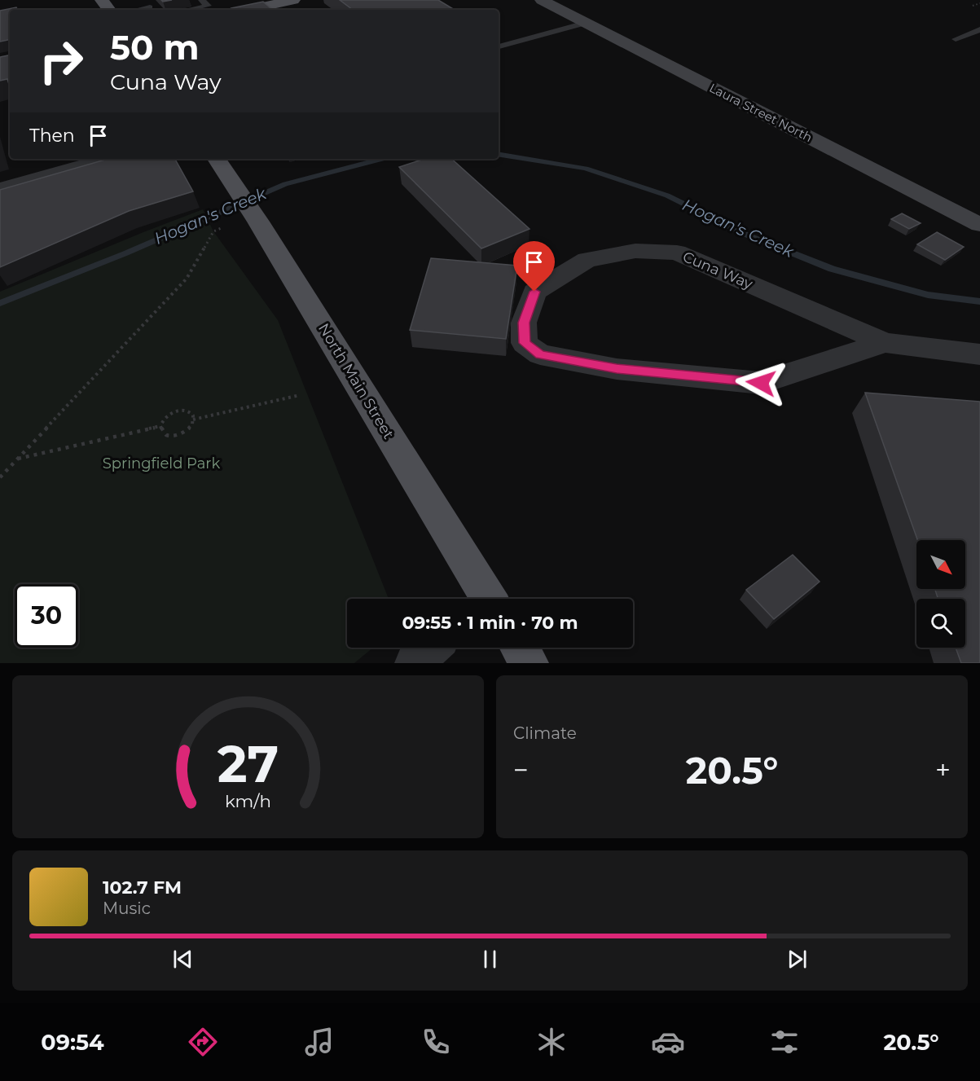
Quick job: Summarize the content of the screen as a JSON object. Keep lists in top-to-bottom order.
{
  "streets": {
    "main road": ["North Main Street"],
    "street": ["Laura Street North", "Cuna Way"]
  },
  "water": ["Hogan's Creek"],
  "parks": ["Springfield Park"],
  "north": "bottom right",
  "page": {
    "turn": ["50 m", "Cuna Way"],
    "then": "Then",
    "limit": "30",
    "trip": "09:55 · 1 min · 70 m",
    "tile": "Climate",
    "heat": ["−", "20.5°", "+"],
    "song": ["102.7 FM", "Music"],
    "tabs": ["09:54", "20.5°"],
    "gauge": ["27", "km/h"]
  }
}
